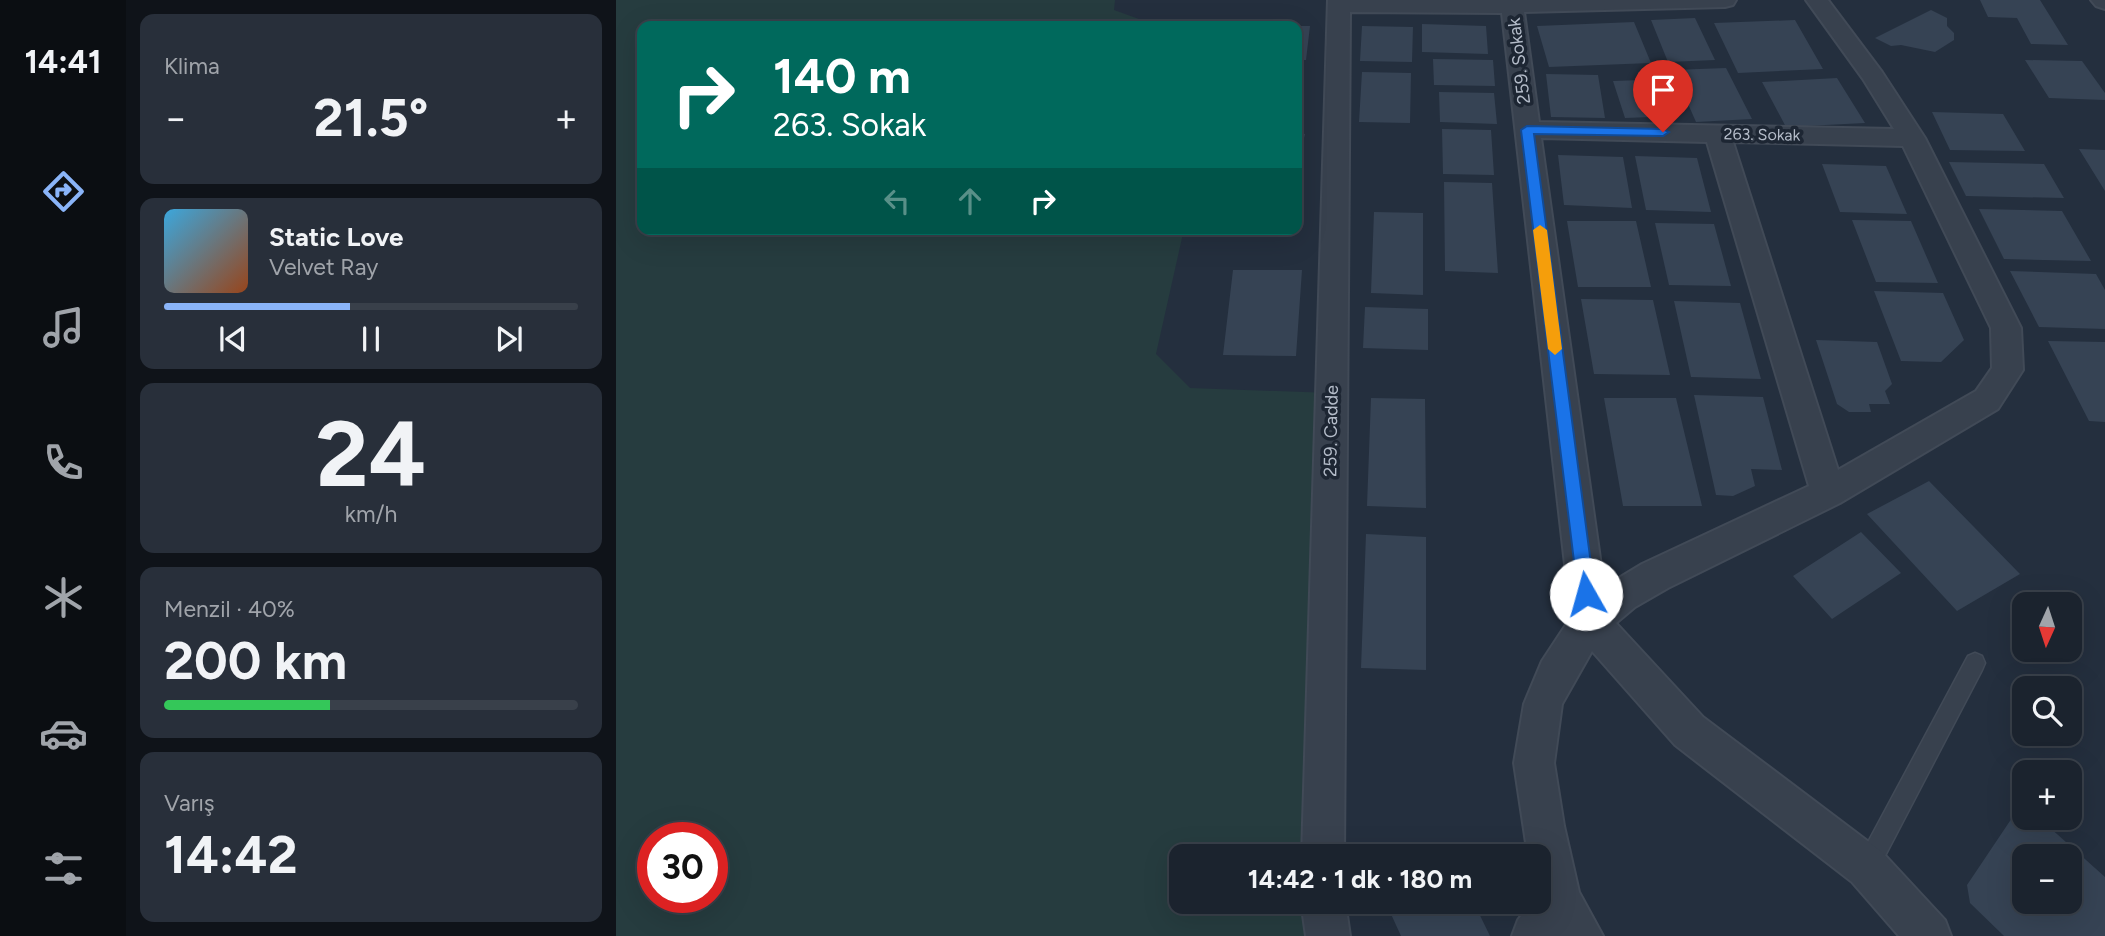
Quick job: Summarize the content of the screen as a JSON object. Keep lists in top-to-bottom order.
{
  "streets": {
    "street": ["259. Sokak", "263. Sokak", "259. Cadde"]
  },
  "crossings": [
    ["259. Sokak", "263. Sokak"]
  ],
  "north": "bottom",
  "page": {
    "tabs": "14:41",
    "tile": [
      "Klima",
      ["24", "km/h"],
      ["Menzil · 40%", "200 km"],
      ["Varış", "14:42"]
    ],
    "turn": ["140 m", "263. Sokak"],
    "heat": ["−", "21.5°", "+"],
    "song": ["Static Love", "Velvet Ray"],
    "map_buttons": ["+", "−"],
    "limit": "30",
    "trip": "14:42 · 1 dk · 180 m"
  }
}
